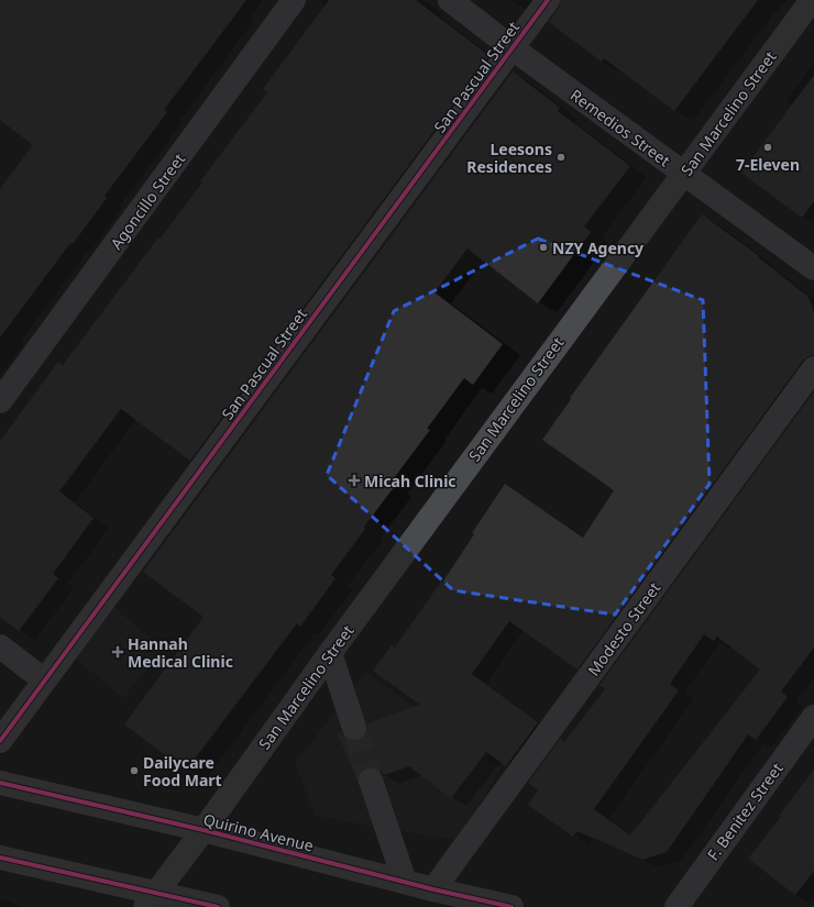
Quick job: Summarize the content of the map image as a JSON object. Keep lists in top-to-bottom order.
{
  "streets": {
    "main road": ["San Marcelino Street", "Quirino Avenue"],
    "street": [
      "San Pascual Street",
      "Remedios Street",
      "Agoncillo Street",
      "Modesto Street",
      "F. Benitez Street"
    ]
  },
  "crossings": [
    ["San Pascual Street", "Remedios Street"],
    ["San Marcelino Street", "Remedios Street"],
    ["San Marcelino Street", "Quirino Avenue"],
    ["Modesto Street", "Quirino Avenue"]
  ],
  "places": {
    "other": [
      "7-Eleven",
      "Leesons Residences",
      "NZY Agency",
      "Dailycare Food Mart"
    ],
    "health": ["Micah Clinic", "Hannah Medical Clinic"]
  }
}
